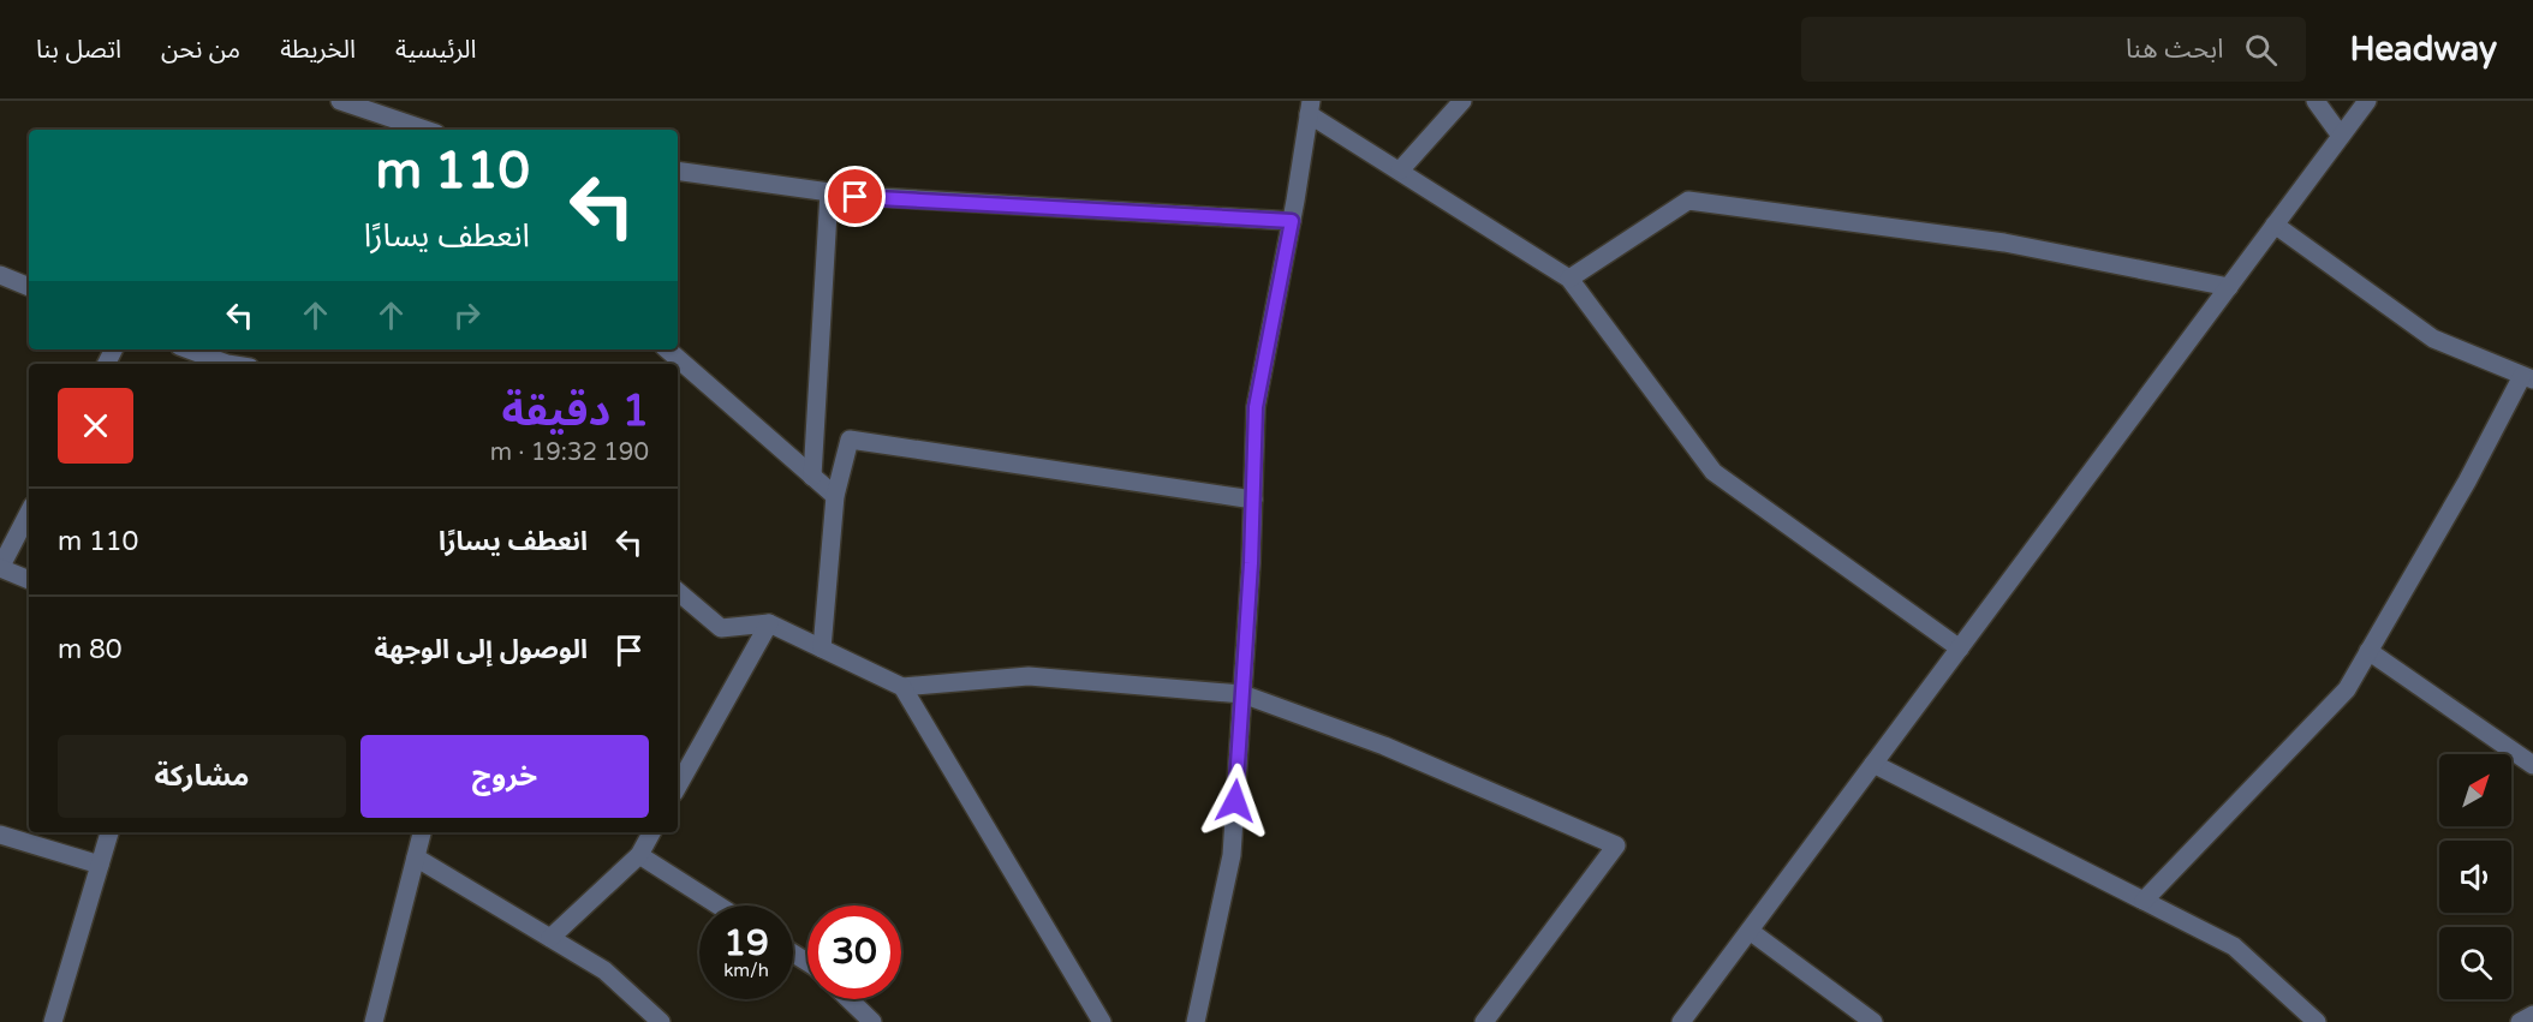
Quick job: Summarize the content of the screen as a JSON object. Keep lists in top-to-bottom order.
{
  "north": "top right",
  "page": {
    "header": "Headway",
    "search": "ابحث هنا",
    "nav": [
      "الرئيسية",
      "الخريطة",
      "من نحن",
      "اتصل بنا"
    ],
    "turn": ["110 m", "انعطف يسارًا"],
    "heading": ["1 دقيقة", "190 m · 19:32"],
    "list": [
      {
        "name": "انعطف يسارًا",
        "value": "110 m"
      },
      {
        "name": "الوصول إلى الوجهة",
        "value": "80 m"
      }
    ],
    "buttons": ["خروج", "مشاركة"],
    "speed": "19 km/h",
    "limit": "30"
  }
}
